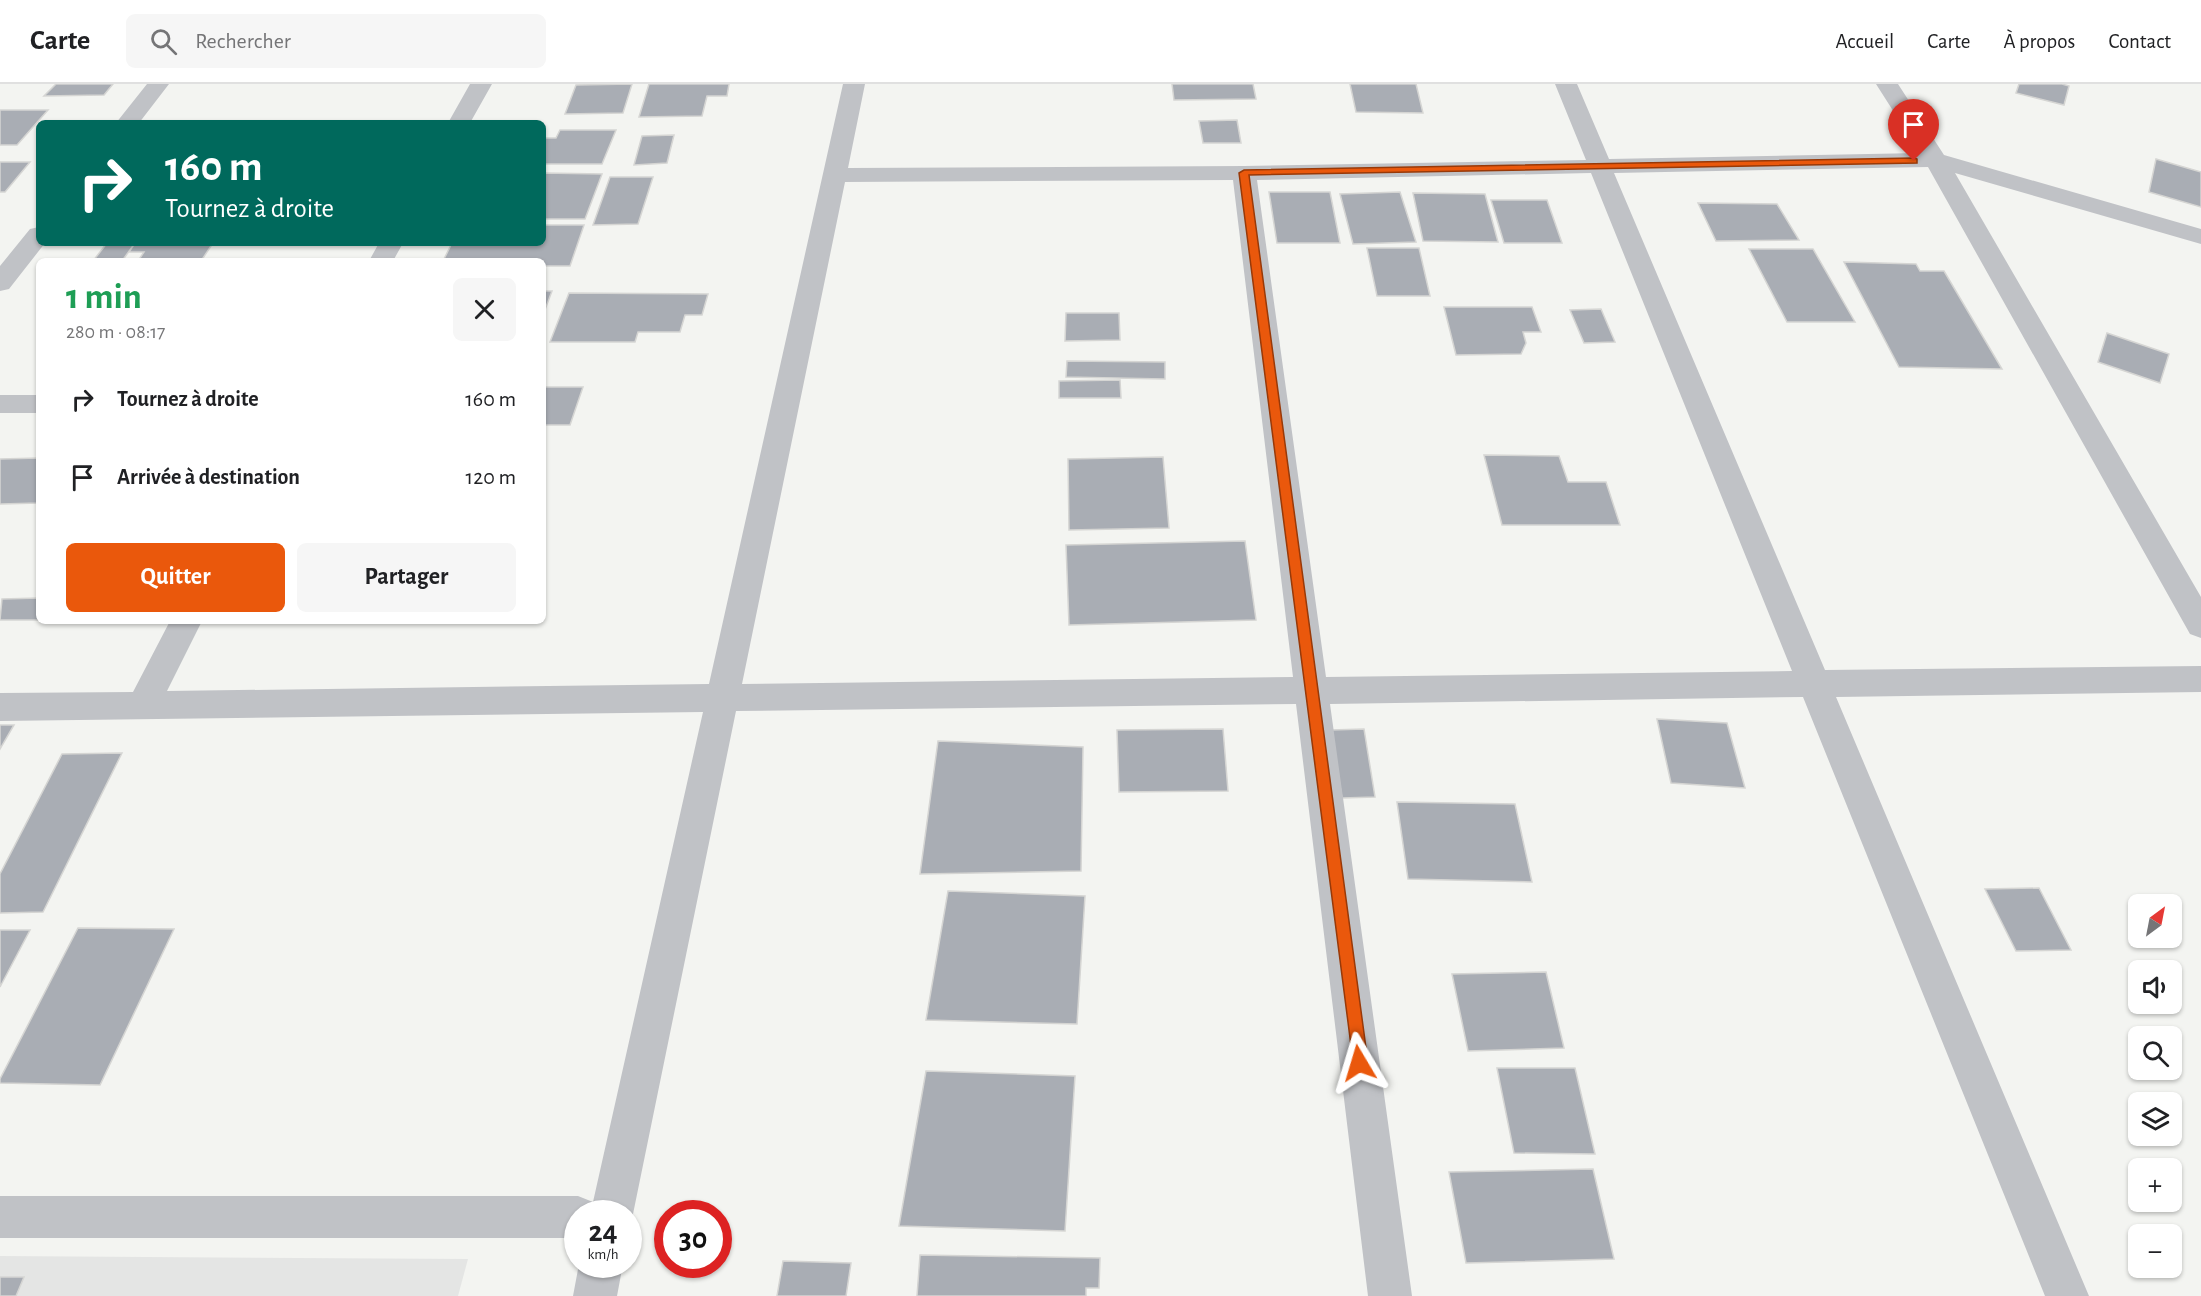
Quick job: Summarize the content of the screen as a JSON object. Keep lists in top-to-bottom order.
{
  "north": "top right",
  "page": {
    "header": "Carte",
    "search": "Rechercher",
    "nav": [
      "Accueil",
      "Carte",
      "À propos",
      "Contact"
    ],
    "turn": ["160 m", "Tournez à droite"],
    "heading": ["1 min", "280 m · 08:17"],
    "list": [
      {
        "name": "Tournez à droite",
        "value": "160 m"
      },
      {
        "name": "Arrivée à destination",
        "value": "120 m"
      }
    ],
    "buttons": ["Quitter", "Partager"],
    "map_buttons": ["+", "−"],
    "speed": "24 km/h",
    "limit": "30"
  }
}
